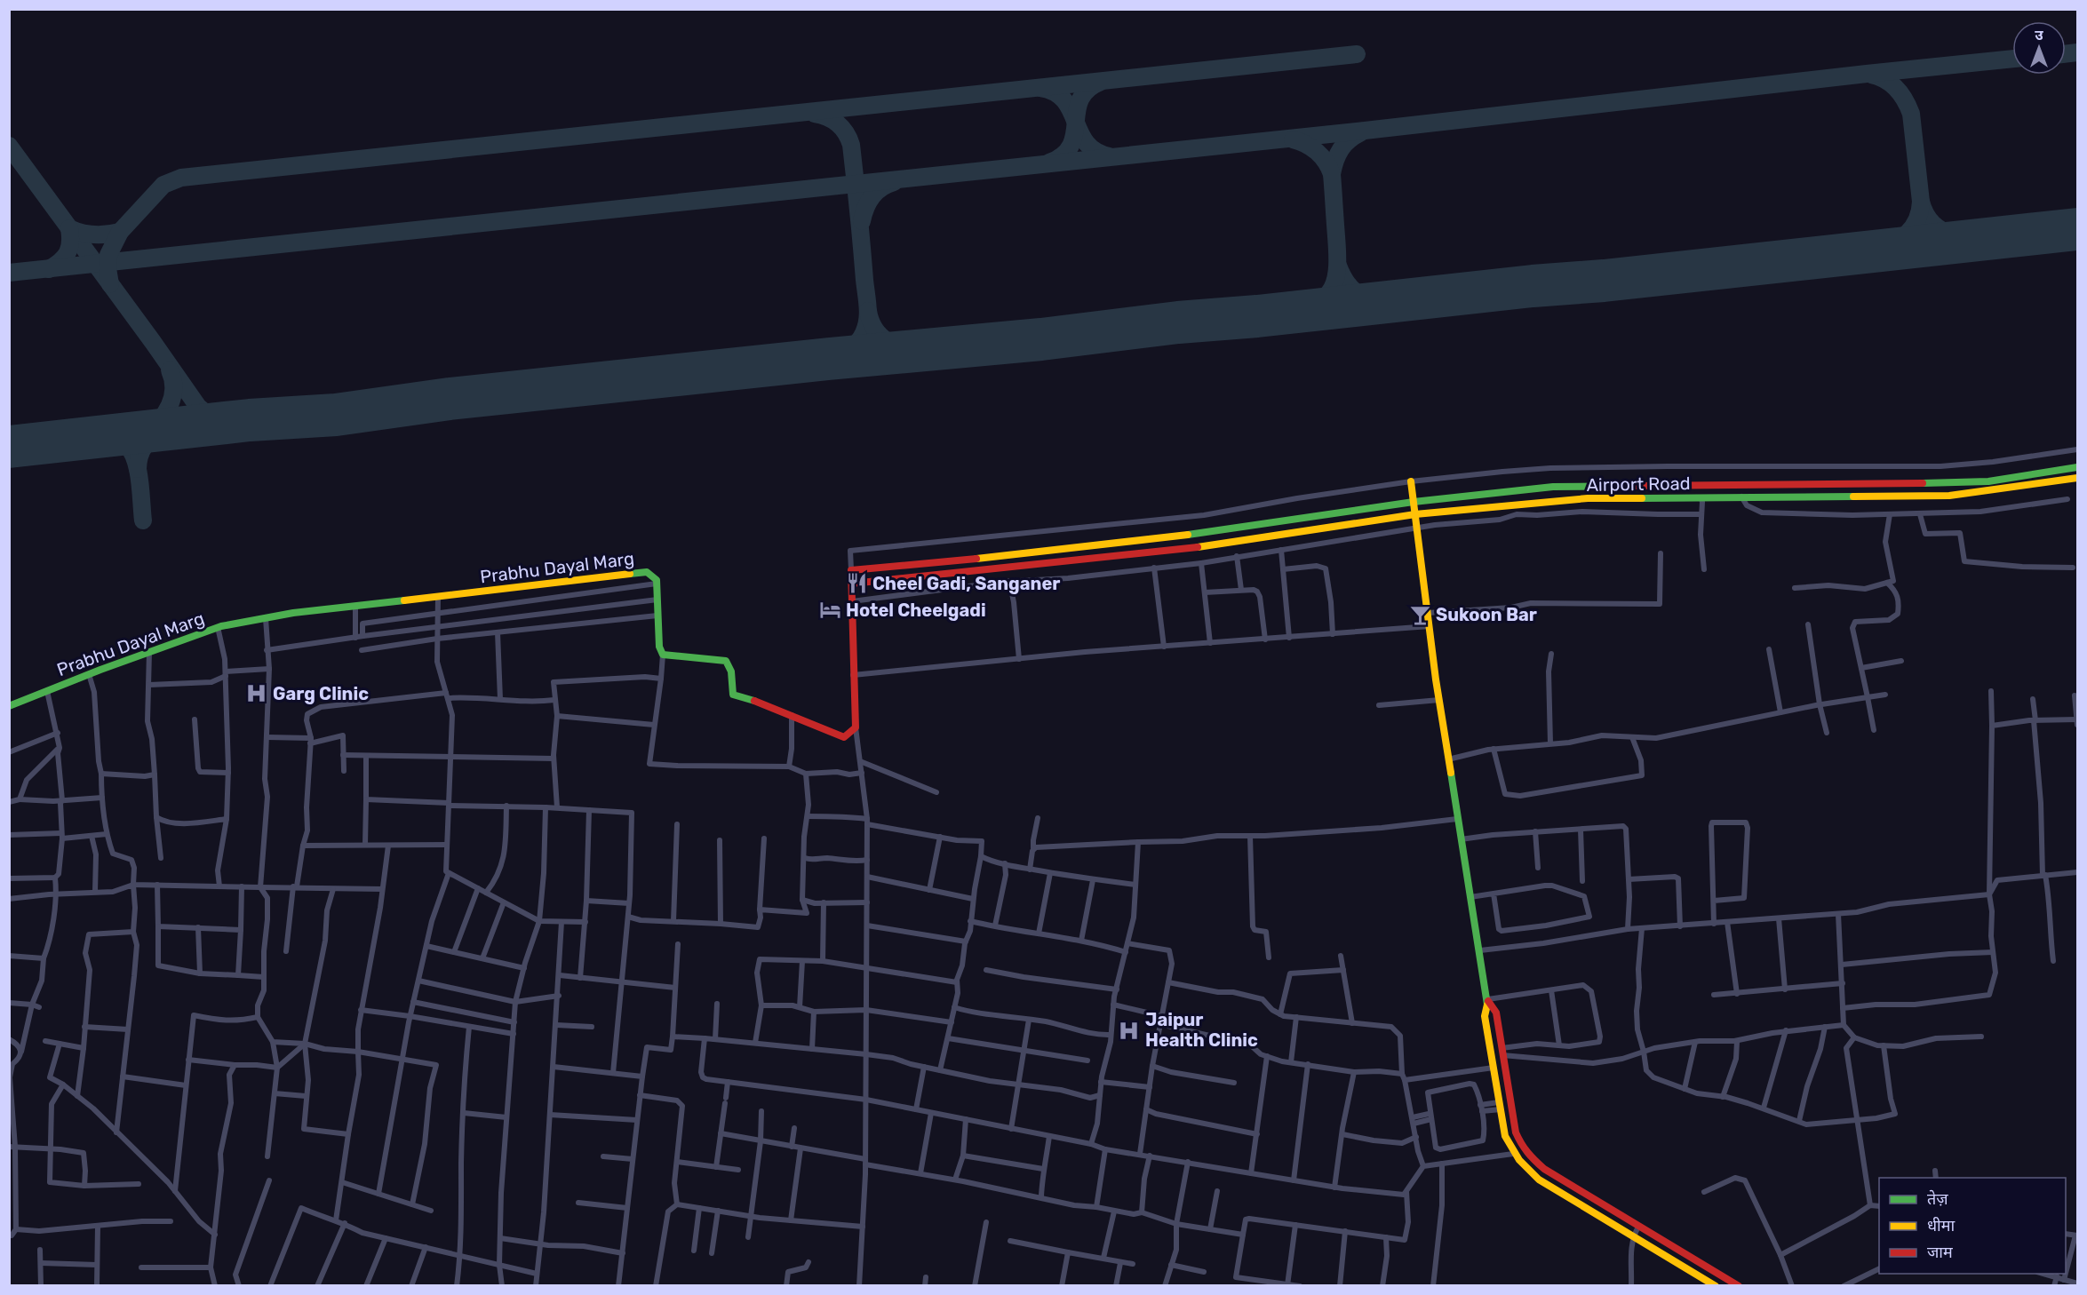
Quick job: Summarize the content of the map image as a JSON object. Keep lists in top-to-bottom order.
{
  "streets": {
    "street": ["Airport Road", "Prabhu Dayal Marg"]
  },
  "places": {
    "restaurant": ["Cheel Gadi, Sanganer"],
    "hotel": ["Hotel Cheelgadi"],
    "bar": ["Sukoon Bar"],
    "hospital": ["Garg Clinic", "Jaipur Health Clinic"]
  },
  "legend": ["तेज़", "धीमा", "जाम"],
  "north": "top"
}
